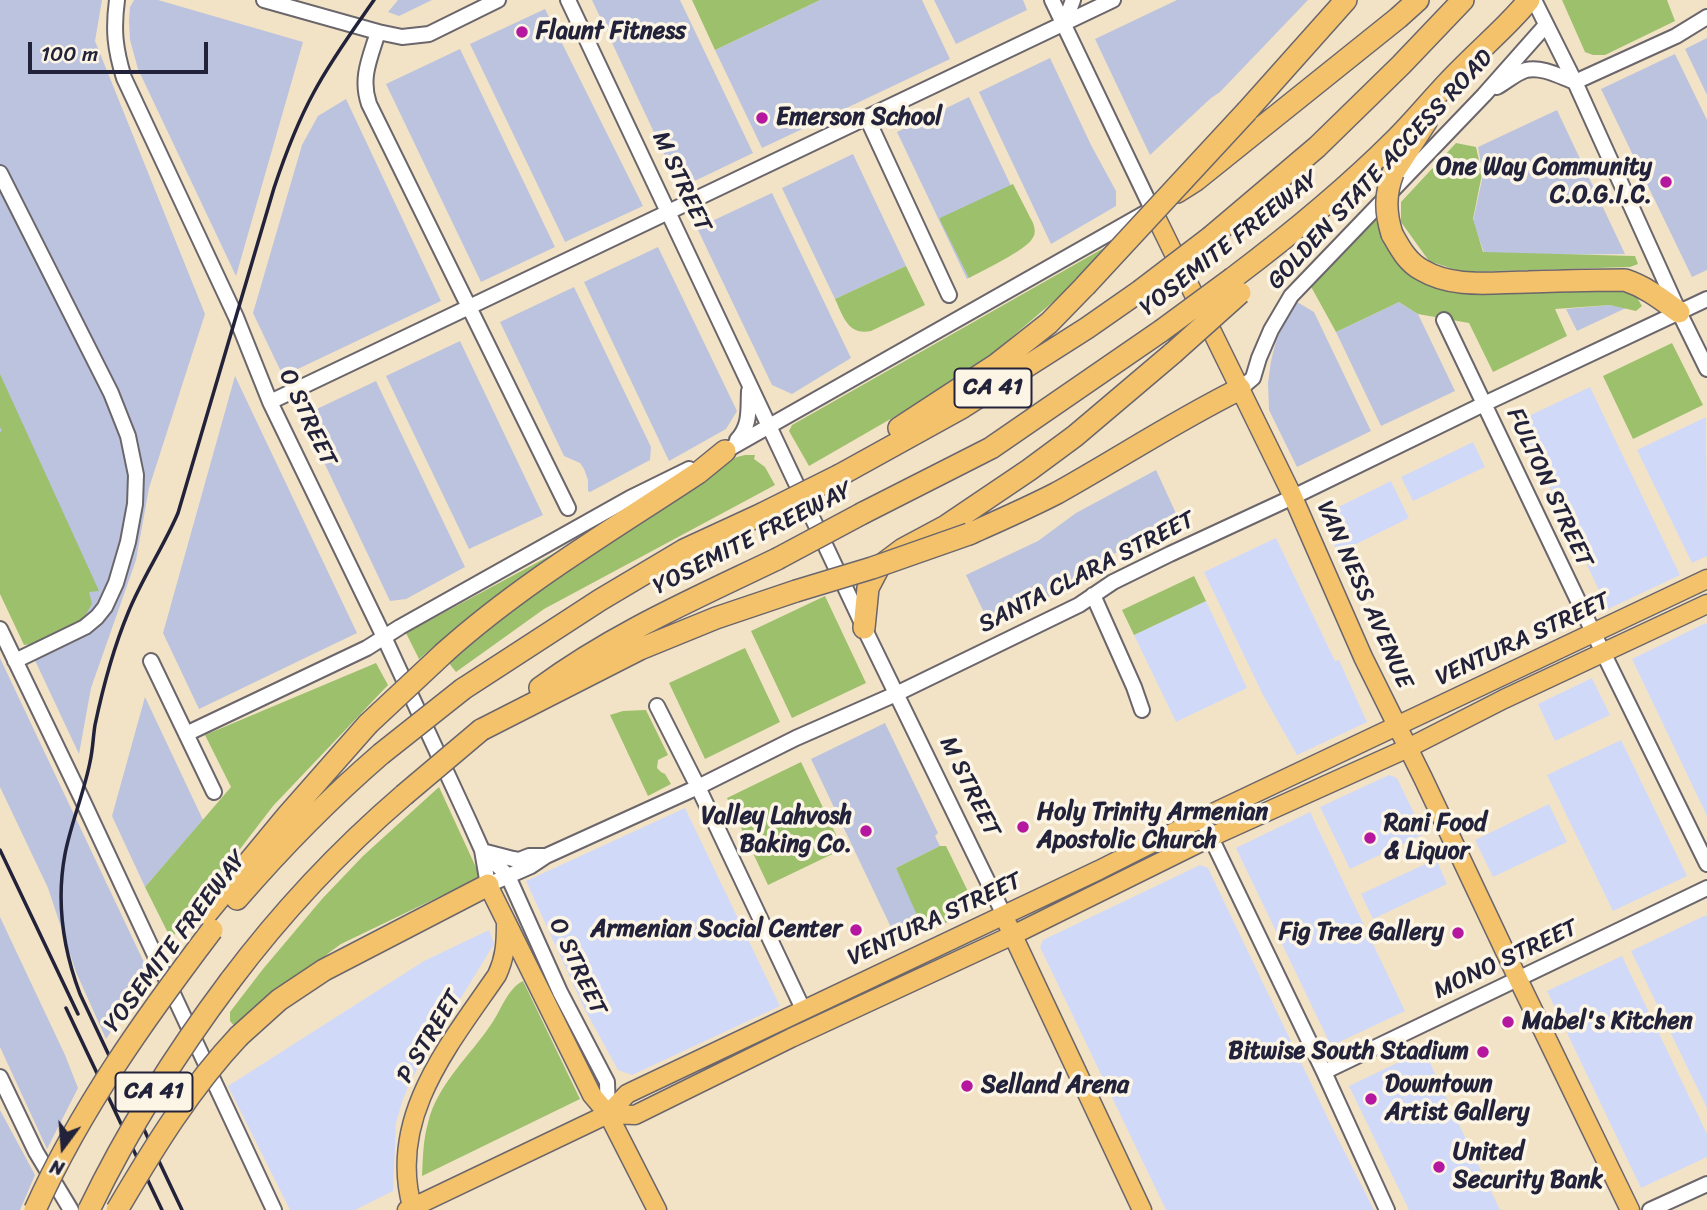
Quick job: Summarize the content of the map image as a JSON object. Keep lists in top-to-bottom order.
{
  "streets": {
    "highway": ["YOSEMITE FREEWAY", "CA 41"],
    "main road": [
      "M STREET",
      "O STREET",
      "VAN NESS AVENUE",
      "VENTURA STREET",
      "P STREET"
    ],
    "street": [
      "GOLDEN STATE ACCESS ROAD",
      "FULTON STREET",
      "SANTA CLARA STREET",
      "MONO STREET"
    ]
  },
  "crossings": [
    ["GOLDEN STATE ACCESS ROAD", "VAN NESS AVENUE"],
    ["M STREET", "SANTA CLARA STREET"],
    ["M STREET", "VENTURA STREET"],
    ["YOSEMITE FREEWAY", "CA 41"],
    ["O STREET", "SANTA CLARA STREET"],
    ["O STREET", "VENTURA STREET"],
    ["O STREET", "P STREET"],
    ["FULTON STREET", "SANTA CLARA STREET"],
    ["FULTON STREET", "VENTURA STREET"],
    ["SANTA CLARA STREET", "VAN NESS AVENUE"],
    ["VAN NESS AVENUE", "VENTURA STREET"],
    ["VAN NESS AVENUE", "MONO STREET"],
    ["VENTURA STREET", "P STREET"]
  ],
  "places": [
    "Flaunt Fitness",
    "Emerson School",
    "One Way Community C.O.G.I.C.",
    "Holy Trinity Armenian Apostolic Church",
    "Valley Lahvosh Baking Co.",
    "Rani Food & Liquor",
    "Armenian Social Center",
    "Fig Tree Gallery",
    "Mabel's Kitchen",
    "Bitwise South Stadium",
    "Selland Arena",
    "Downtown Artist Gallery",
    "United Security Bank"
  ],
  "scale_bar": "100 m",
  "north": "bottom"
}
